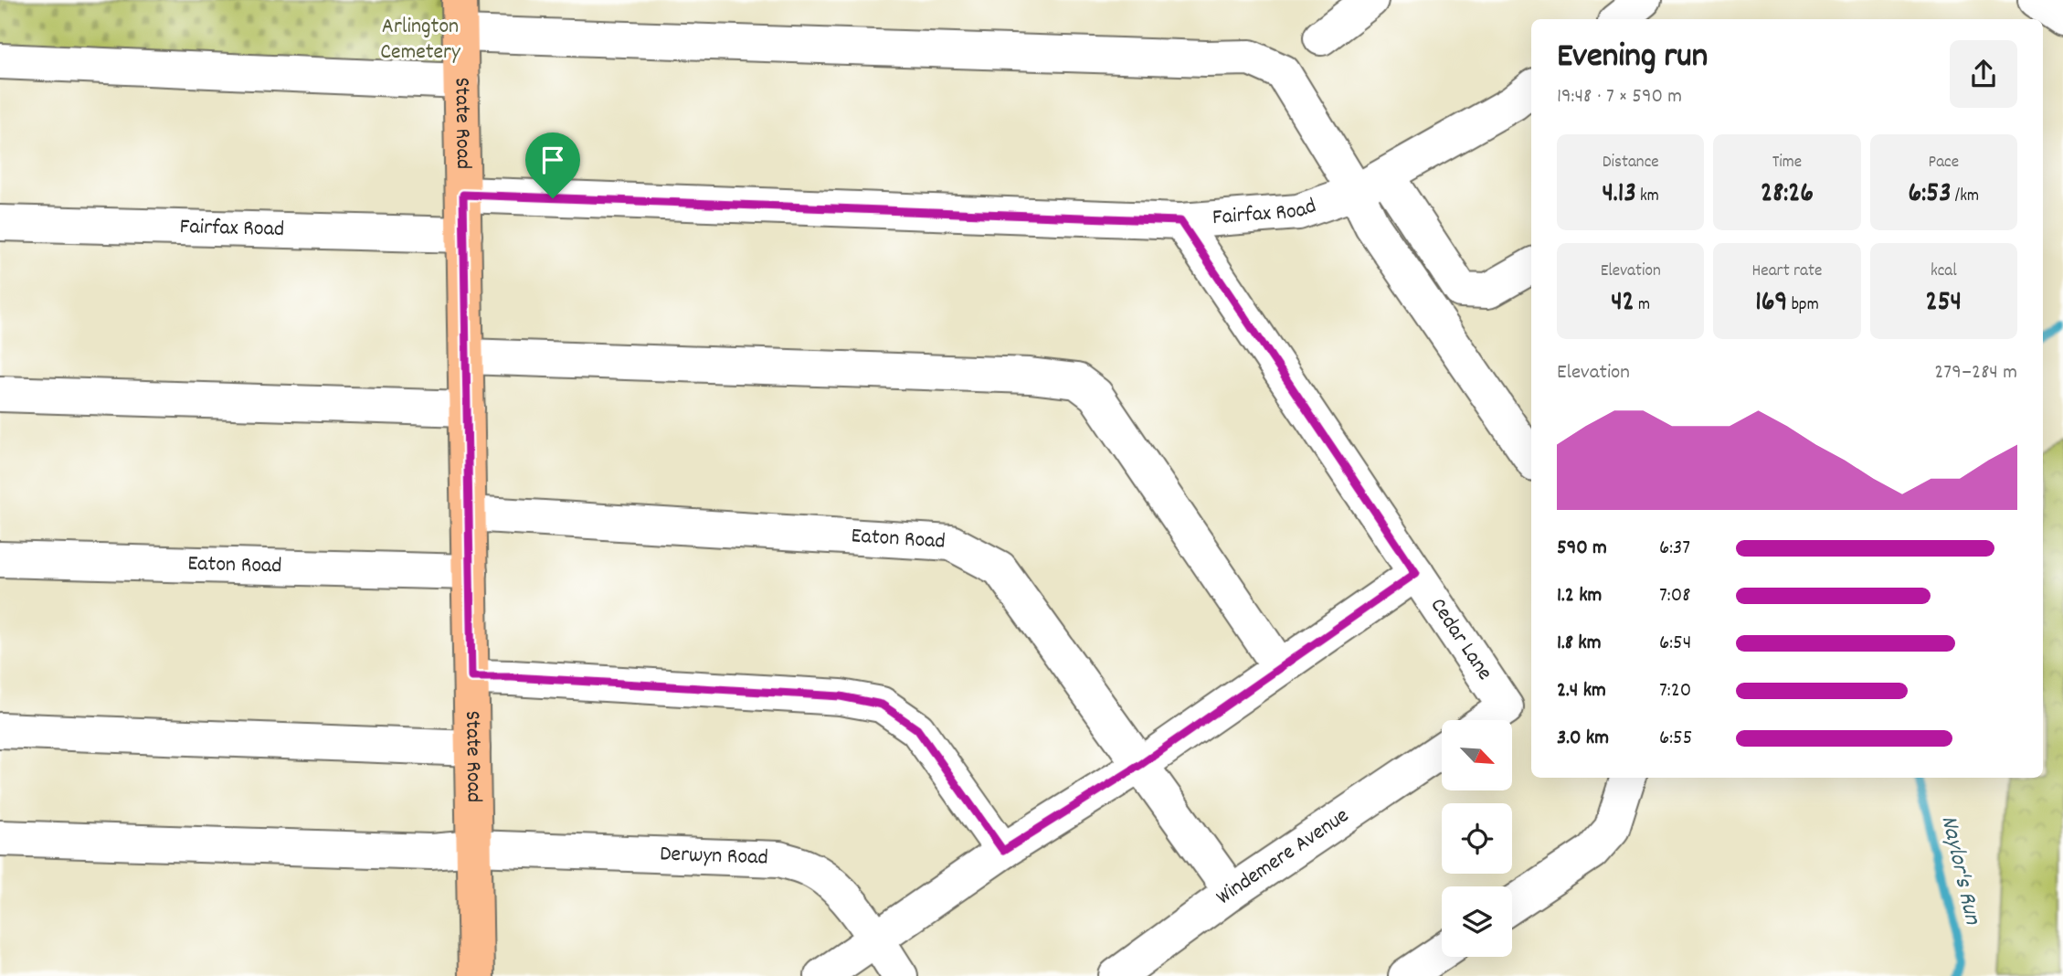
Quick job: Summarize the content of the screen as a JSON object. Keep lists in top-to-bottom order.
{
  "streets": {
    "main road": ["State Road"],
    "street": [
      "Fairfax Road",
      "Eaton Road",
      "Cedar Lane",
      "Derwyn Road",
      "Windemere Avenue"
    ]
  },
  "crossings": [
    ["State Road", "Fairfax Road"],
    ["State Road", "Eaton Road"],
    ["State Road", "Derwyn Road"],
    ["Fairfax Road", "Cedar Lane"],
    ["Eaton Road", "Windemere Avenue"]
  ],
  "water": ["Naylor's Run"],
  "parks": ["Arlington Cemetery"],
  "north": "bottom right",
  "page": {
    "heading": ["Evening run", "19:48 · 7 × 590 m"],
    "stats": [
      ["Distance", "4.13 km"],
      ["Time", "28:26"],
      ["Pace", "6:53 /km"],
      ["Elevation", "42 m"],
      ["Heart rate", "169 bpm"],
      ["kcal", "254"]
    ],
    "chart": ["Elevation", "279–284 m"],
    "list": [
      {
        "name": "590 m",
        "note": "6:37"
      },
      {
        "name": "1.2 km",
        "note": "7:08"
      },
      {
        "name": "1.8 km",
        "note": "6:54"
      },
      {
        "name": "2.4 km",
        "note": "7:20"
      },
      {
        "name": "3.0 km",
        "note": "6:55"
      }
    ]
  }
}
